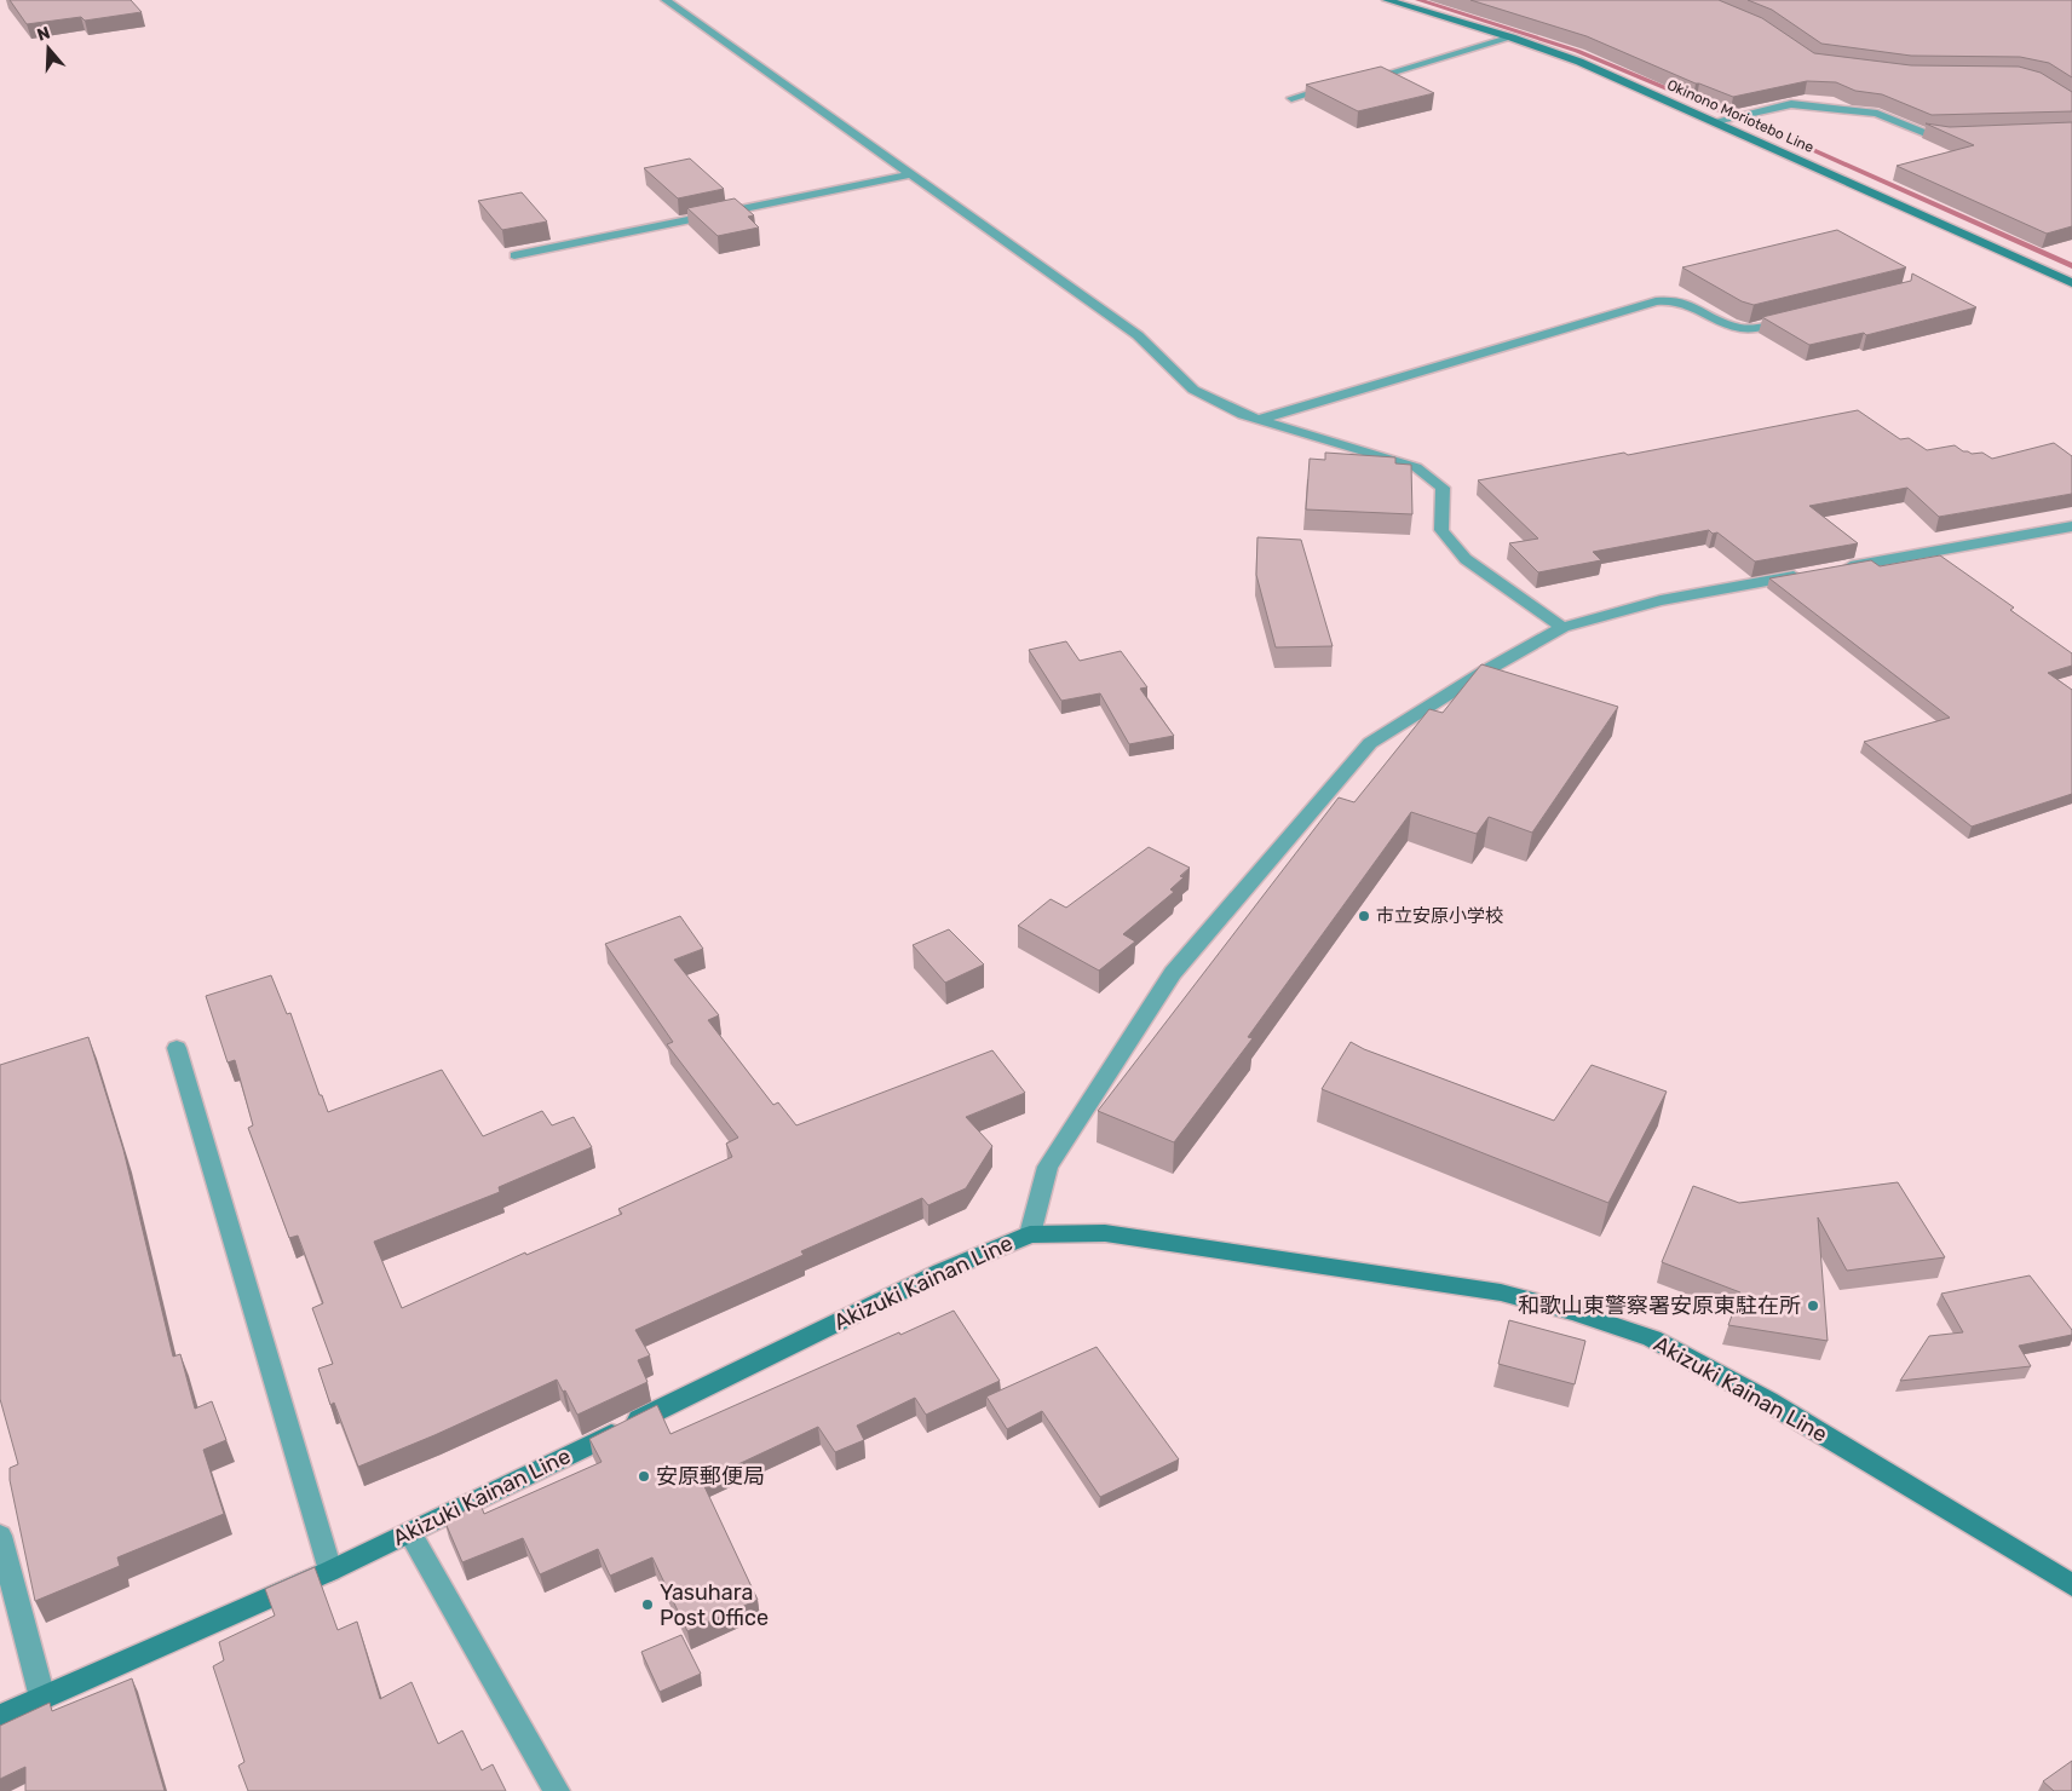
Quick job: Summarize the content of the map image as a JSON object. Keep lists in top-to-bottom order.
{
  "streets": {
    "main road": ["Okinono Moriotebo Line", "Akizuki Kainan Line"]
  },
  "places": [
    "市立安原小学校",
    "和歌山東警察署安原東駐在所",
    "安原郵便局",
    "Yasuhara Post Office"
  ],
  "north": "top"
}
